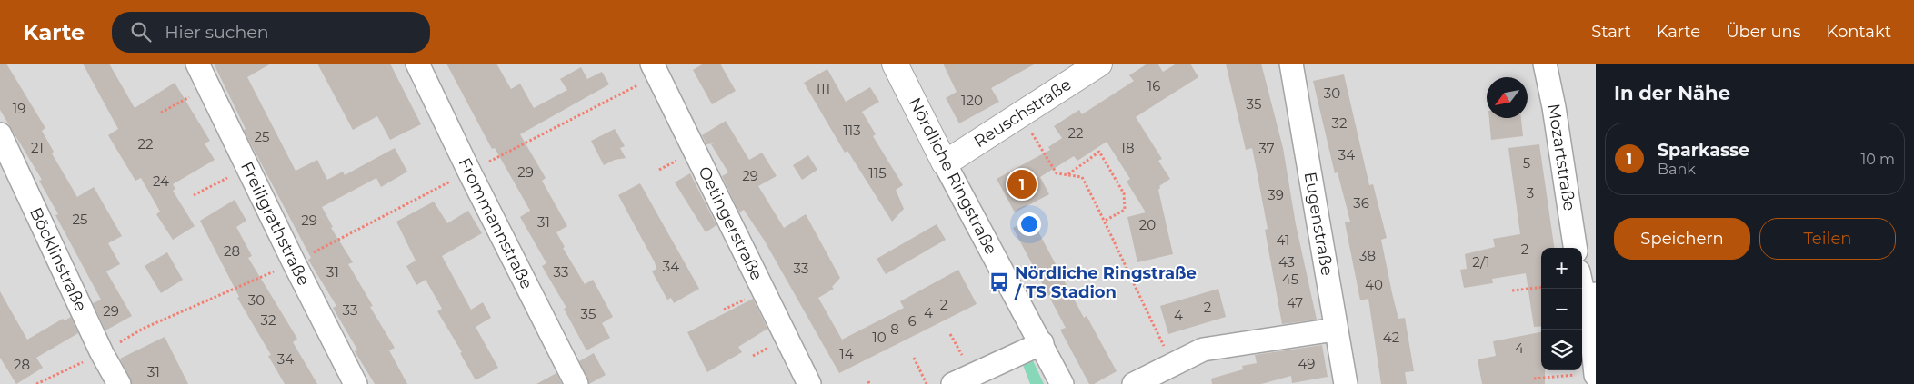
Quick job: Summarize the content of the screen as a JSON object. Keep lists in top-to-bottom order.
{
  "streets": {
    "street": [
      "Reuschstraße",
      "Mozartstraße",
      "Nördliche Ringstraße",
      "Freiligrathstraße",
      "Frommannstraße",
      "Oetingerstraße",
      "Eugenstraße",
      "Böcklinstraße"
    ]
  },
  "crossings": [
    ["Reuschstraße", "Nördliche Ringstraße"]
  ],
  "places": {
    "bus stop": ["Nördliche Ringstraße / TS Stadion"]
  },
  "house_numbers": [
    "16",
    "111",
    "30",
    "120",
    "35",
    "19",
    "32",
    "113",
    "22",
    "25",
    "22",
    "21",
    "18",
    "37",
    "34",
    "5",
    "29",
    "115",
    "29",
    "24",
    "3",
    "39",
    "36",
    "25",
    "29",
    "31",
    "20",
    "41",
    "2",
    "28",
    "38",
    "43",
    "2/1",
    "34",
    "33",
    "31",
    "33",
    "45",
    "40",
    "30",
    "47",
    "2",
    "2",
    "33",
    "29",
    "4",
    "35",
    "4",
    "32",
    "6",
    "8",
    "10",
    "42",
    "4",
    "14",
    "34",
    "49",
    "28",
    "31"
  ],
  "north": "bottom left",
  "page": {
    "header": "Karte",
    "search": "Hier suchen",
    "nav": [
      "Start",
      "Karte",
      "Über uns",
      "Kontakt"
    ],
    "heading": "In der Nähe",
    "list": [
      {
        "mark": "1",
        "name": "Sparkasse",
        "note": "Bank",
        "value": "10 m"
      }
    ],
    "pins": "1",
    "buttons": ["Speichern", "Teilen"],
    "map_buttons": ["+", "−"]
  }
}
